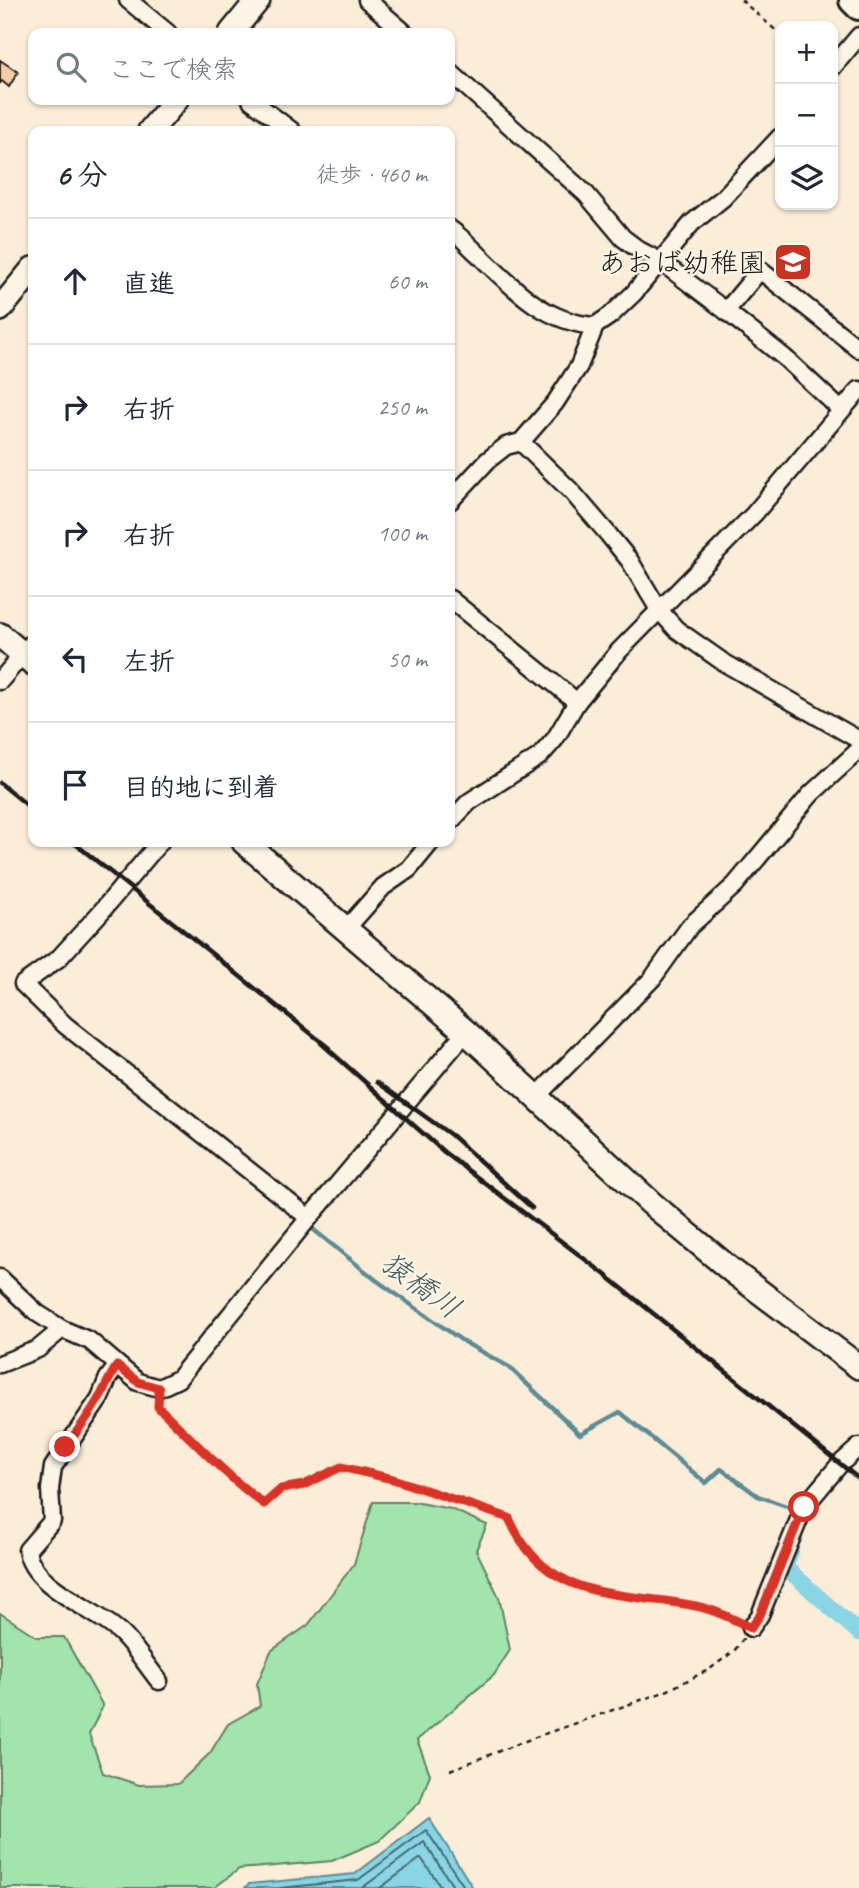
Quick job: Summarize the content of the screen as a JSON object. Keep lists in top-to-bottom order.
{
  "water": ["猿橋川"],
  "places": {
    "school or university": ["あおば幼稚園"]
  },
  "page": {
    "map_buttons": ["+", "−"],
    "search": "ここで検索",
    "heading": ["6 分", "徒歩 · 460 m"],
    "list": [
      ["直進", "60 m"],
      ["右折", "250 m"],
      ["右折", "100 m"],
      ["左折", "50 m"],
      "目的地に到着"
    ]
  }
}
